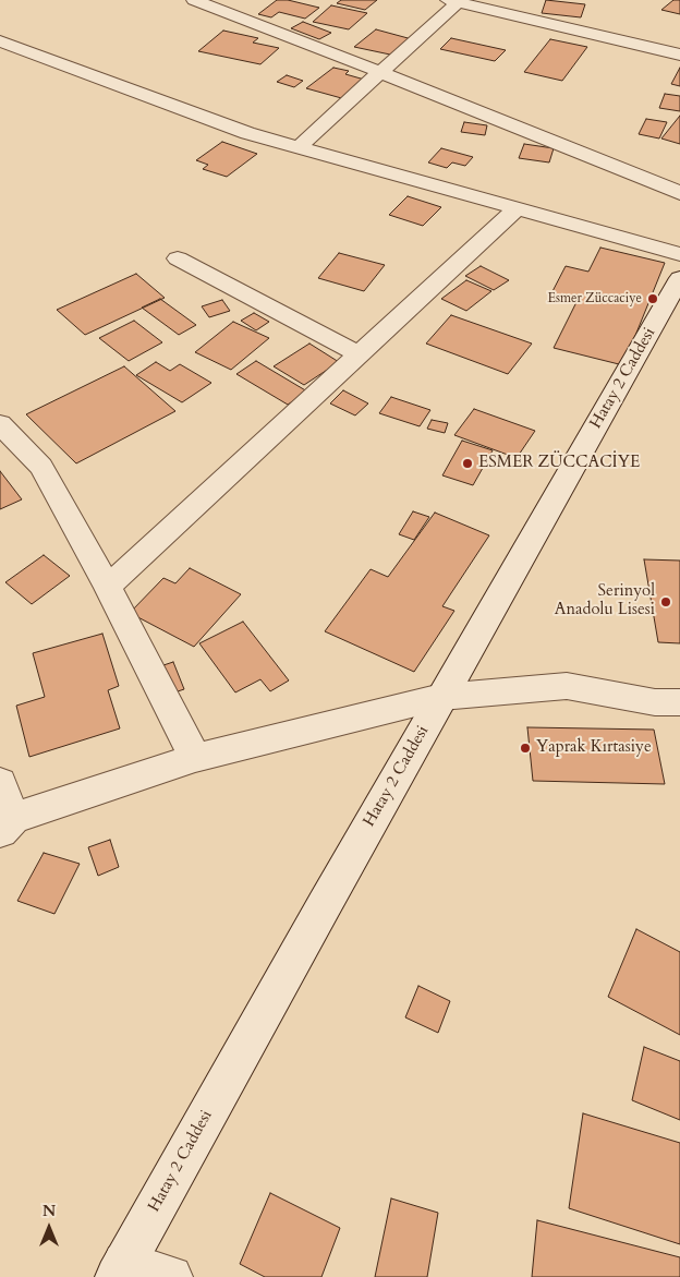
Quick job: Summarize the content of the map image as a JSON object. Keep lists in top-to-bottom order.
{
  "streets": {
    "street": ["Hatay 2 Caddesi"]
  },
  "places": [
    "Esmer Züccaciye",
    "ESMER ZÜCCACİYE",
    "Serinyol Anadolu Lisesi",
    "Yaprak Kırtasiye"
  ],
  "north": "top"
}
